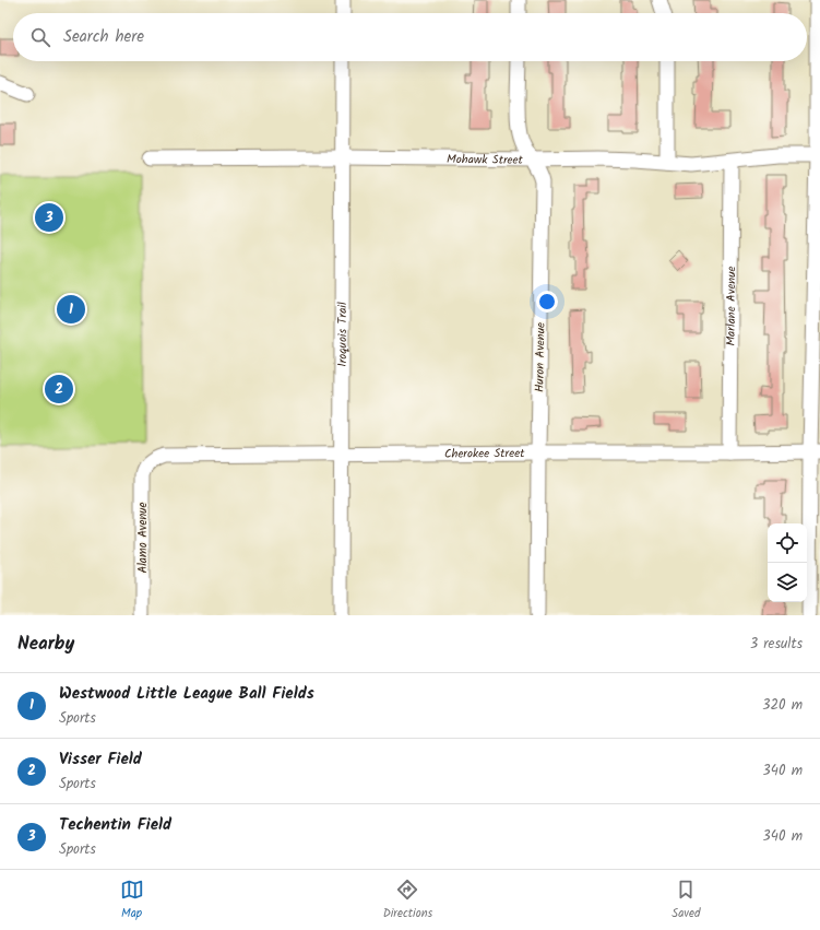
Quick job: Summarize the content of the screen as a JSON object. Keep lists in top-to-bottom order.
{
  "streets": {
    "street": [
      "Mohawk Street",
      "Marlane Avenue",
      "Iroquois Trail",
      "Huron Avenue",
      "Cherokee Street",
      "Alamo Avenue"
    ]
  },
  "crossings": [
    ["Mohawk Street", "Marlane Avenue"],
    ["Mohawk Street", "Iroquois Trail"],
    ["Mohawk Street", "Huron Avenue"],
    ["Marlane Avenue", "Cherokee Street"],
    ["Iroquois Trail", "Cherokee Street"],
    ["Huron Avenue", "Cherokee Street"],
    ["Cherokee Street", "Alamo Avenue"]
  ],
  "page": {
    "search": "Search here",
    "pins": ["3", "1", "2"],
    "heading": ["Nearby", "3 results"],
    "list": [
      {
        "mark": "1",
        "name": "Westwood Little League Ball Fields",
        "note": "Sports",
        "value": "320 m"
      },
      {
        "mark": "2",
        "name": "Visser Field",
        "note": "Sports",
        "value": "340 m"
      },
      {
        "mark": "3",
        "name": "Techentin Field",
        "note": "Sports",
        "value": "340 m"
      }
    ],
    "nav": ["Map", "Directions", "Saved"]
  }
}
